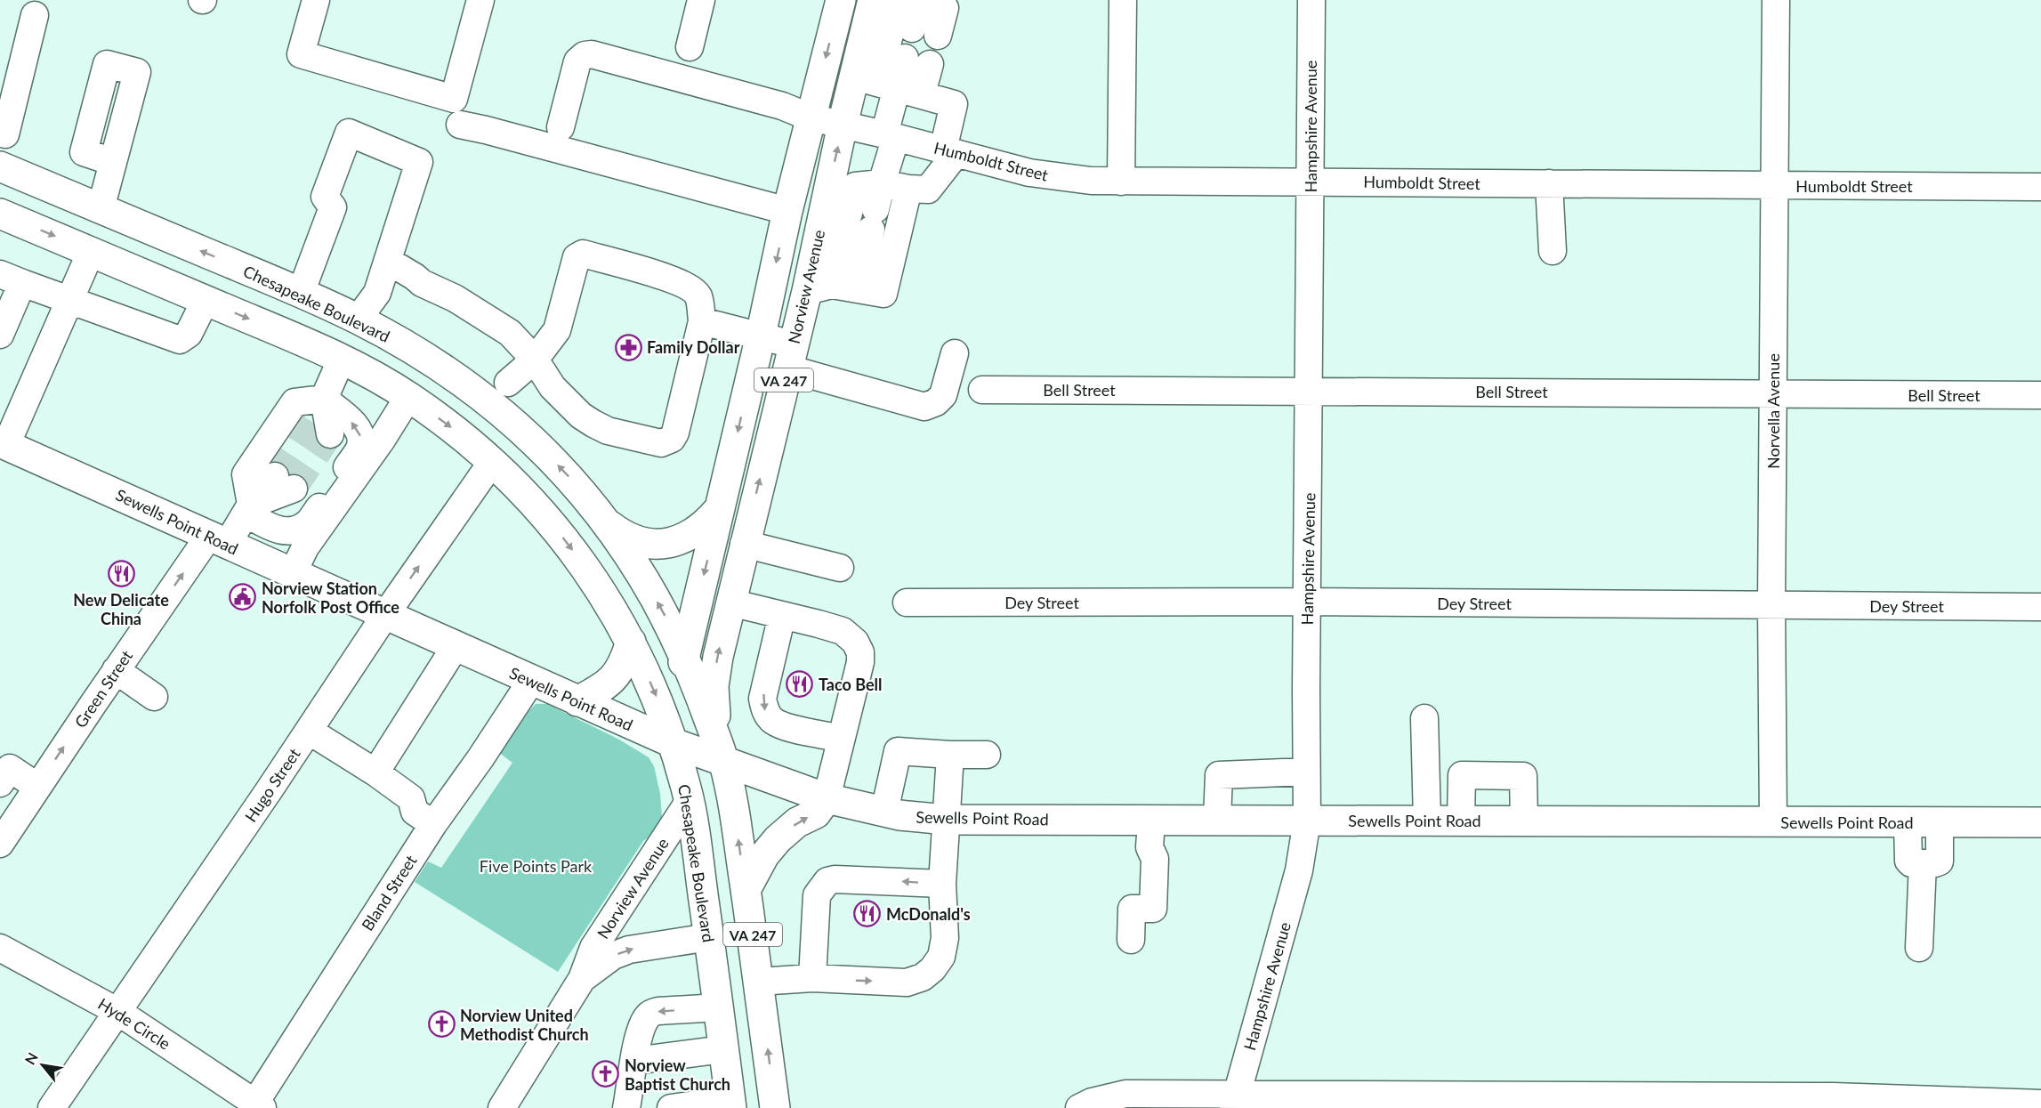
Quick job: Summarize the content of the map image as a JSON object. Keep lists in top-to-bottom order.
{
  "streets": {
    "main road": [
      "Norview Avenue",
      "Chesapeake Boulevard",
      "VA 247",
      "Sewells Point Road"
    ],
    "street": [
      "Hampshire Avenue",
      "Humboldt Street",
      "Bell Street",
      "Norvella Avenue",
      "Dey Street",
      "Green Street",
      "Hugo Street",
      "Bland Street",
      "Hyde Circle"
    ]
  },
  "crossings": [
    ["Hampshire Avenue", "Humboldt Street"],
    ["Hampshire Avenue", "Bell Street"],
    ["Hampshire Avenue", "Sewells Point Road"],
    ["Hampshire Avenue", "Dey Street"],
    ["Humboldt Street", "Norview Avenue"],
    ["Humboldt Street", "Norvella Avenue"],
    ["Norview Avenue", "Chesapeake Boulevard"],
    ["Norview Avenue", "Sewells Point Road"],
    ["Chesapeake Boulevard", "Sewells Point Road"],
    ["Chesapeake Boulevard", "Hugo Street"],
    ["Bell Street", "Norvella Avenue"],
    ["Norvella Avenue", "Sewells Point Road"],
    ["Norvella Avenue", "Dey Street"],
    ["Sewells Point Road", "Green Street"],
    ["Sewells Point Road", "Hugo Street"],
    ["Sewells Point Road", "Bland Street"],
    ["Hugo Street", "Hyde Circle"],
    ["Bland Street", "Hyde Circle"]
  ],
  "one_way": ["Green Street"],
  "parks": ["Five Points Park"],
  "places": {
    "pharmacy": ["Family Dollar"],
    "restaurant": ["New Delicate China", "Taco Bell", "McDonald's"],
    "public building": ["Norview Station Norfolk Post Office"],
    "church": ["Norview United Methodist Church", "Norview Baptist Church"]
  },
  "north": "top left"
}
